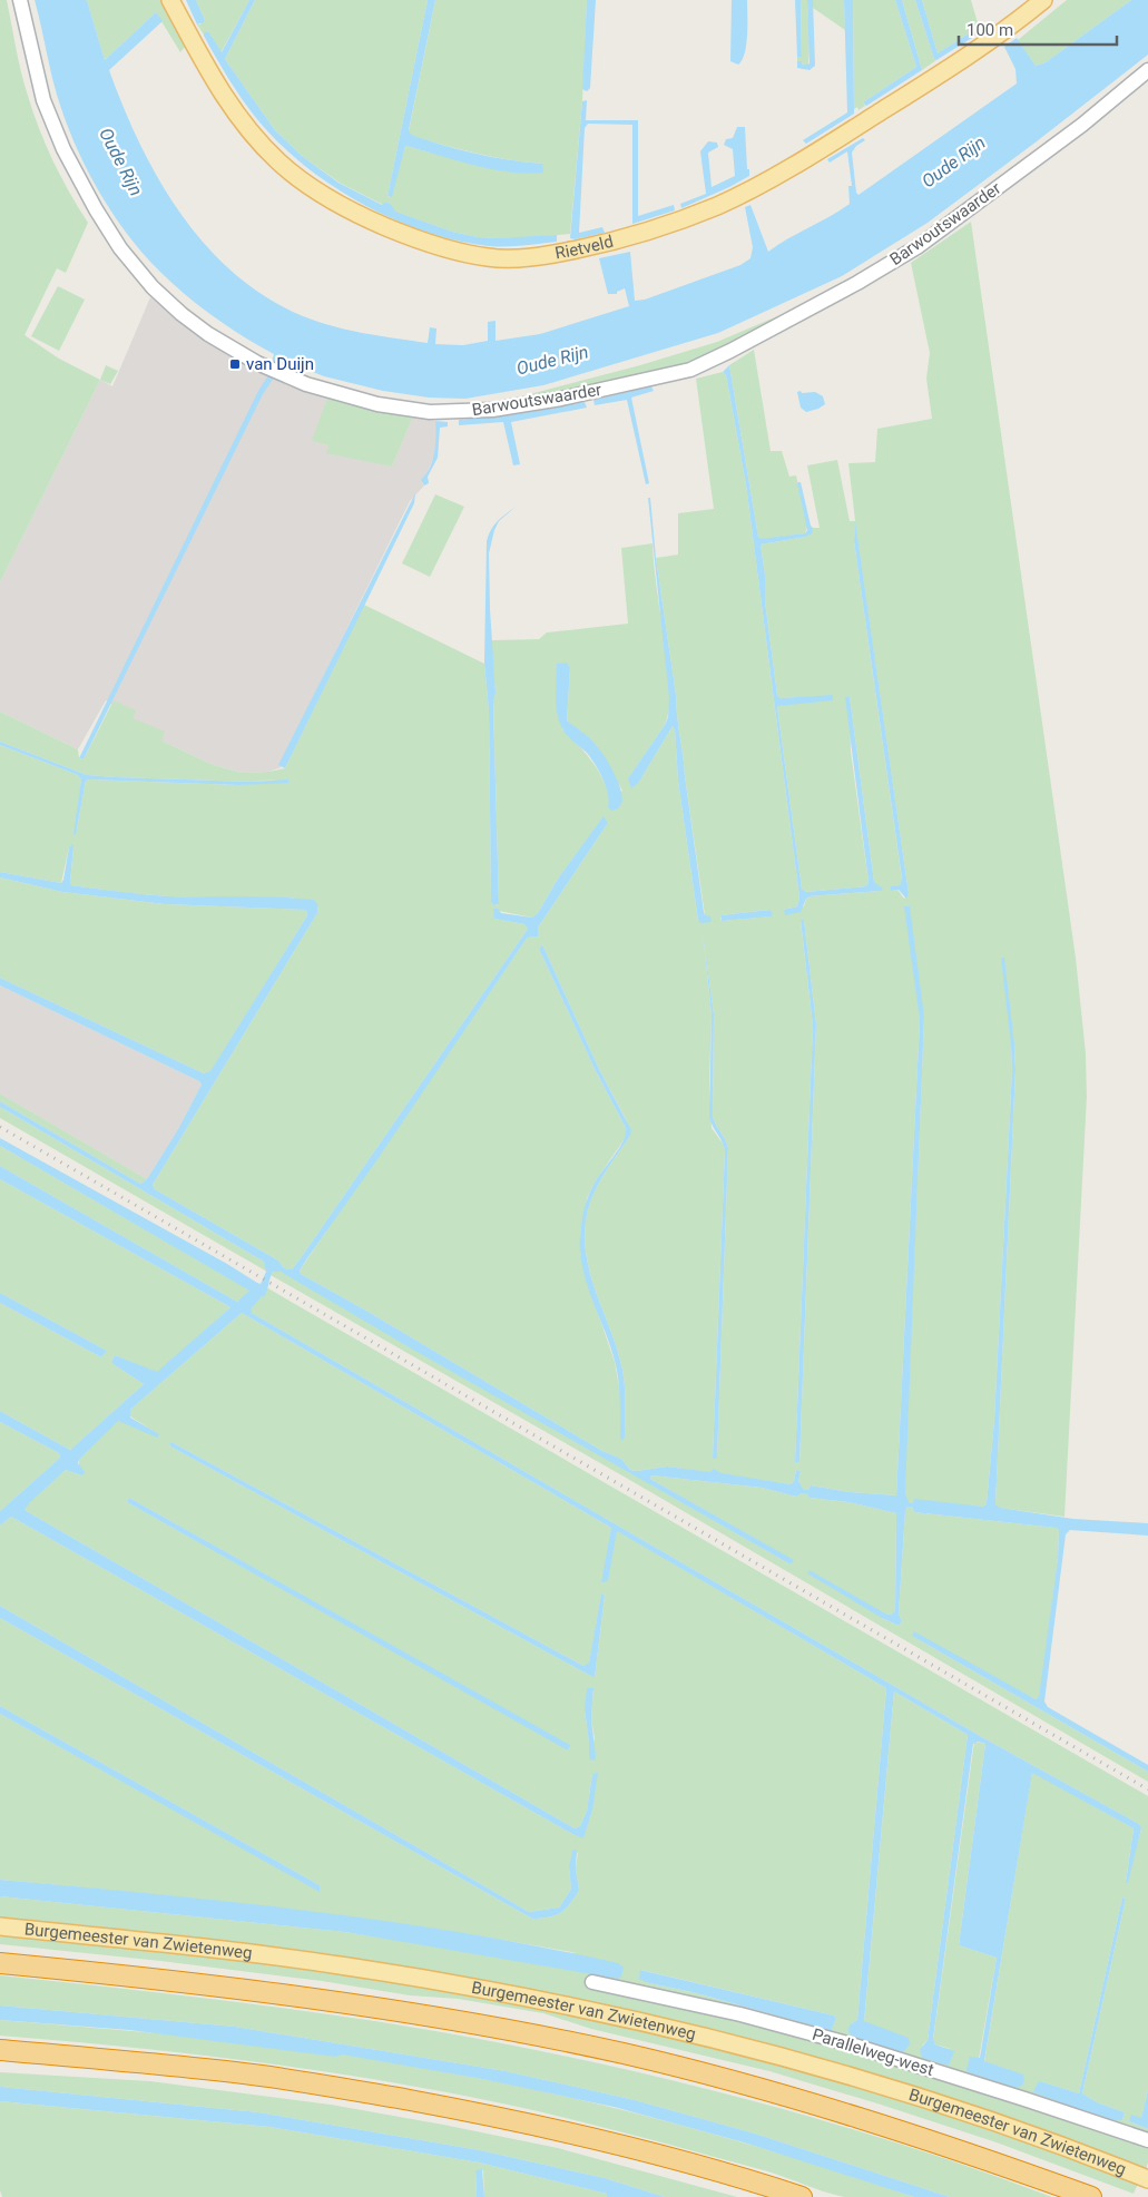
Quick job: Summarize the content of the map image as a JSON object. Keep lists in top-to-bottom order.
{
  "streets": {
    "main road": ["Rietveld", "Burgemeester van Zwietenweg"],
    "street": ["Barwoutswaarder", "Parallelweg-west"]
  },
  "water": ["Oude Rijn"],
  "places": {
    "transit": ["van Duijn"]
  },
  "scale_bar": "100 m"
}
